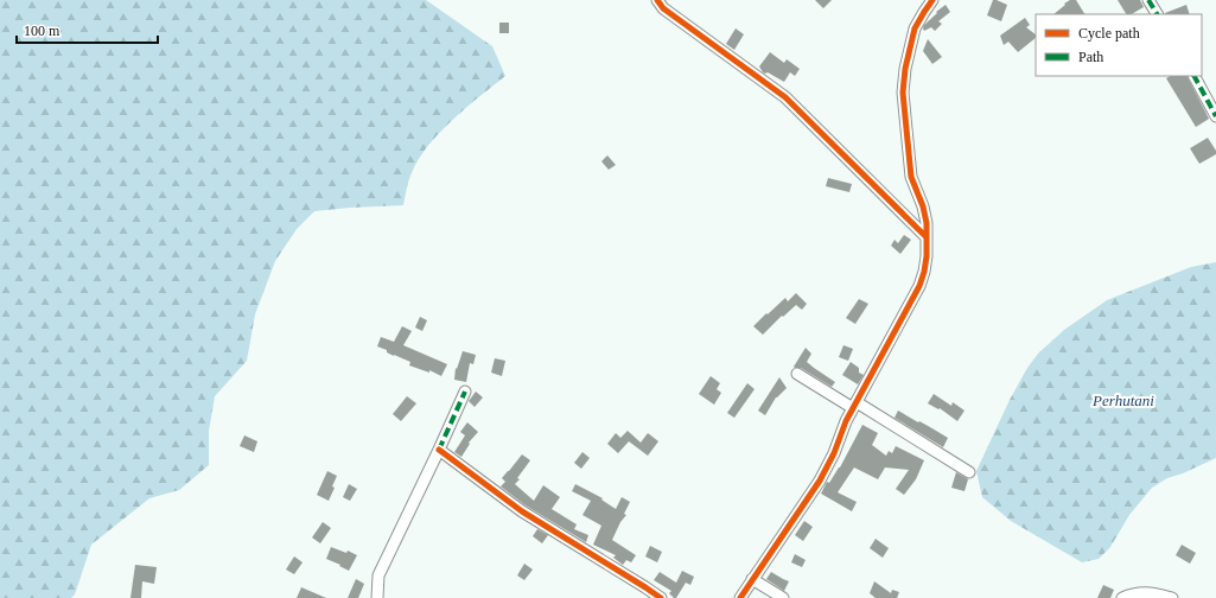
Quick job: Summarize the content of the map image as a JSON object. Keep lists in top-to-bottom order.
{
  "parks": ["Perhutani"],
  "legend": ["Cycle path", "Path"],
  "scale_bar": "100 m"
}
